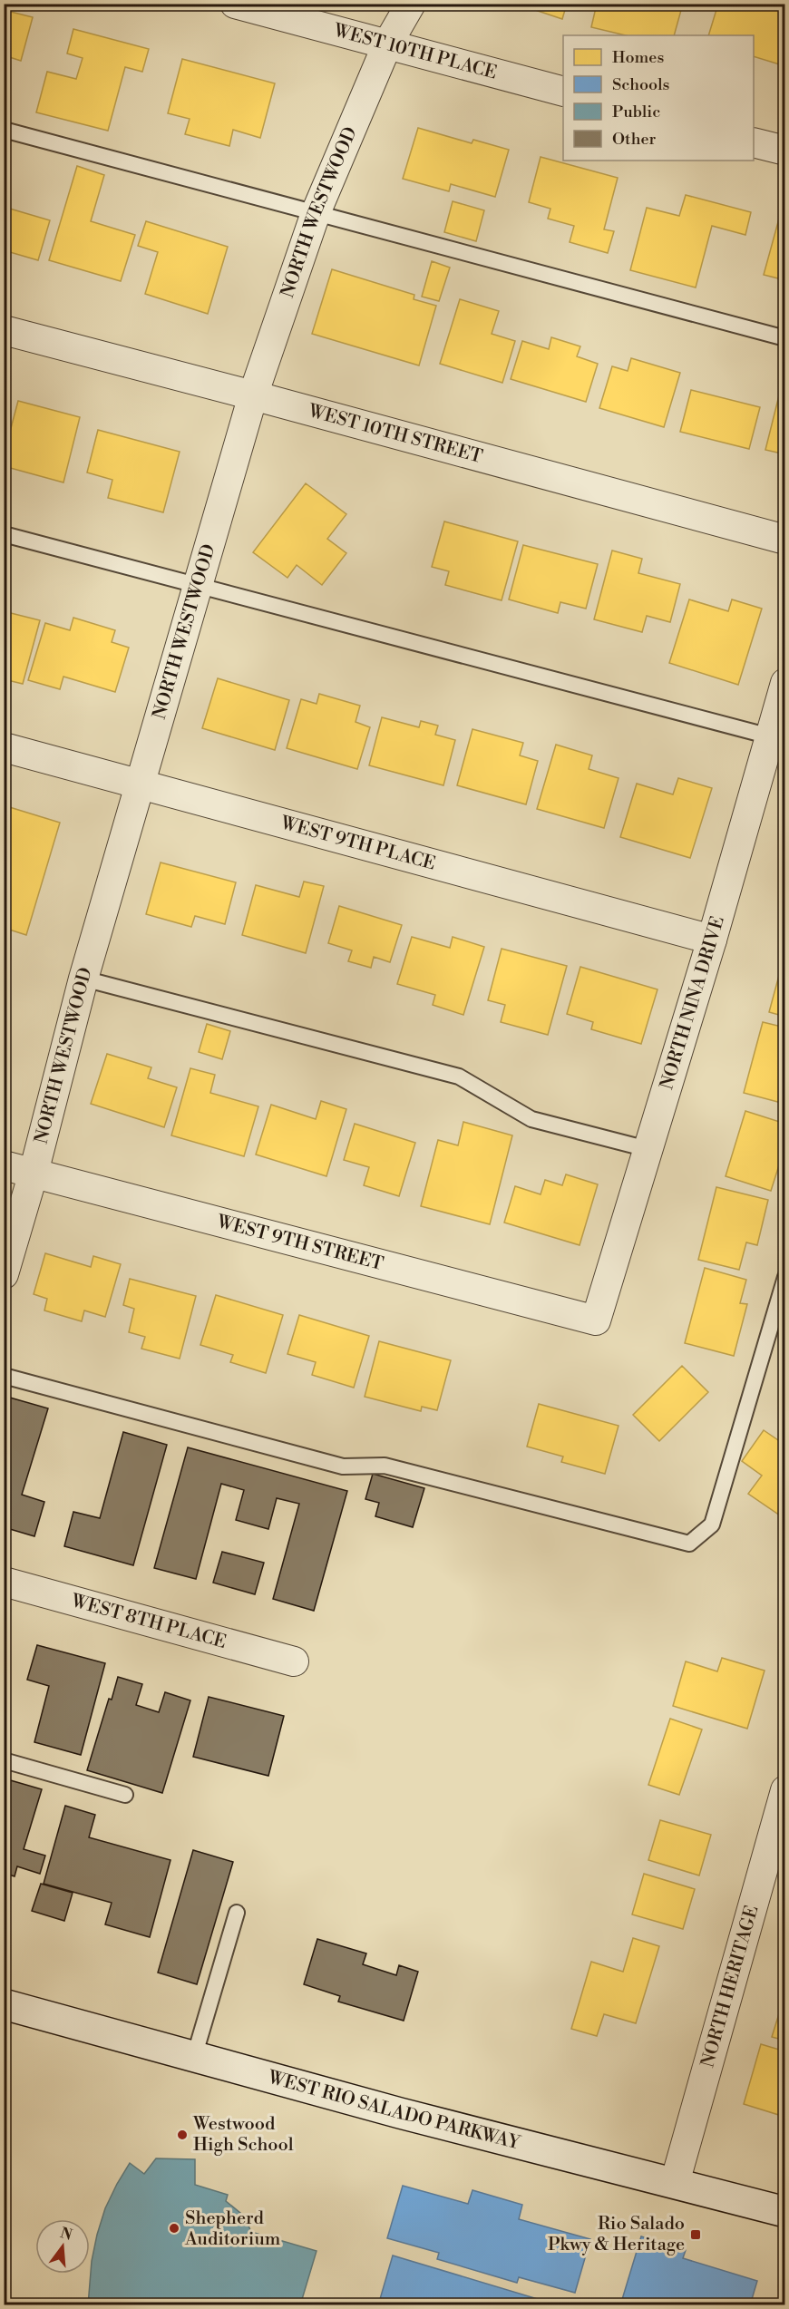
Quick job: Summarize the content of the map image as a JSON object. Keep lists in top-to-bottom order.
{
  "streets": {
    "main road": ["WEST RIO SALADO PARKWAY"],
    "street": [
      "WEST 10TH PLACE",
      "NORTH WESTWOOD",
      "WEST 10TH STREET",
      "WEST 9TH PLACE",
      "NORTH NINA DRIVE",
      "WEST 9TH STREET",
      "WEST 8TH PLACE",
      "NORTH HERITAGE"
    ]
  },
  "crossings": [
    ["WEST 10TH PLACE", "NORTH WESTWOOD"],
    ["NORTH WESTWOOD", "WEST 10TH STREET"],
    ["NORTH WESTWOOD", "WEST 9TH PLACE"],
    ["NORTH WESTWOOD", "WEST 9TH STREET"],
    ["WEST 9TH PLACE", "NORTH NINA DRIVE"],
    ["NORTH NINA DRIVE", "WEST 9TH STREET"],
    ["NORTH HERITAGE", "WEST RIO SALADO PARKWAY"]
  ],
  "places": {
    "other": ["Westwood High School", "Shepherd Auditorium"],
    "transit": ["Rio Salado Pkwy & Heritage"]
  },
  "legend": [
    "Homes",
    "Schools",
    "Public",
    "Other"
  ],
  "north": "top"
}
